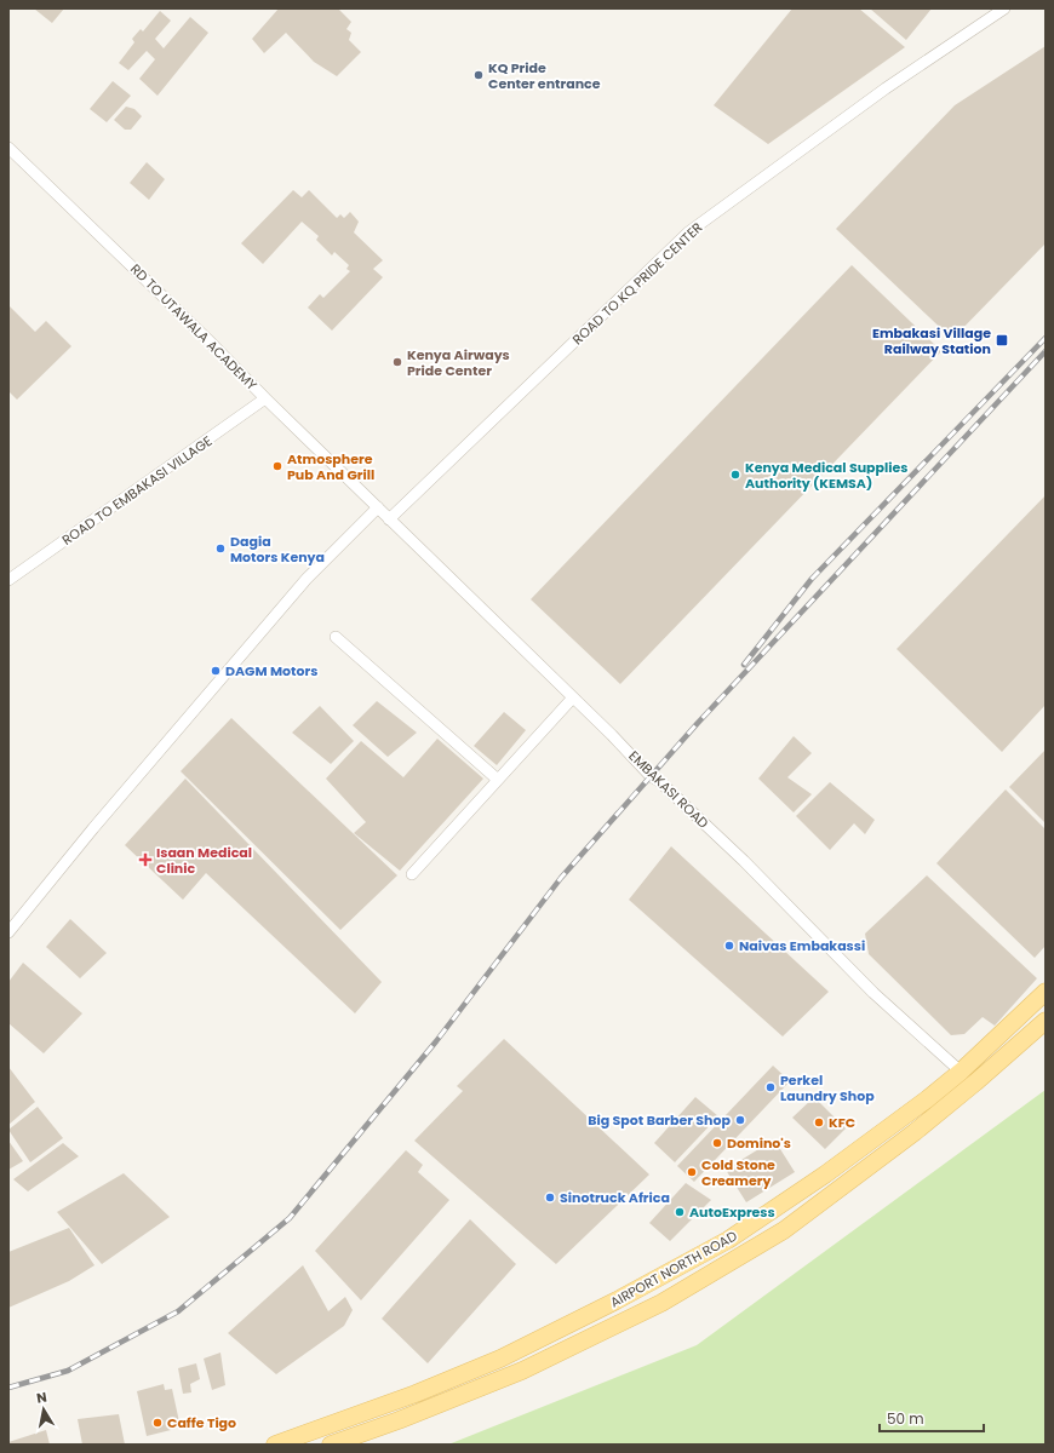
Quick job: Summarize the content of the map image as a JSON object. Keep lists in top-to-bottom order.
{
  "streets": {
    "main road": ["AIRPORT NORTH ROAD"],
    "street": [
      "ROAD TO KQ PRIDE CENTER",
      "RD TO UTAWALA ACADEMY",
      "ROAD TO EMBAKASI VILLAGE",
      "EMBAKASI ROAD"
    ]
  },
  "crossings": [
    ["ROAD TO KQ PRIDE CENTER", "EMBAKASI ROAD"],
    ["RD TO UTAWALA ACADEMY", "ROAD TO EMBAKASI VILLAGE"],
    ["RD TO UTAWALA ACADEMY", "EMBAKASI ROAD"],
    ["EMBAKASI ROAD", "AIRPORT NORTH ROAD"]
  ],
  "places": {
    "other": [
      "KQ Pride Center entrance",
      "Kenya Airways Pride Center",
      "Atmosphere Pub And Grill",
      "Kenya Medical Supplies Authority (KEMSA)",
      "Dagia Motors Kenya",
      "DAGM Motors",
      "Naivas Embakassi",
      "Perkel Laundry Shop",
      "Big Spot Barber Shop",
      "KFC",
      "Domino's",
      "Cold Stone Creamery",
      "Sinotruck Africa",
      "AutoExpress",
      "Caffe Tigo"
    ],
    "transit": ["Embakasi Village Railway Station"],
    "health": ["Isaan Medical Clinic"]
  },
  "scale_bar": "50 m",
  "north": "top"
}
